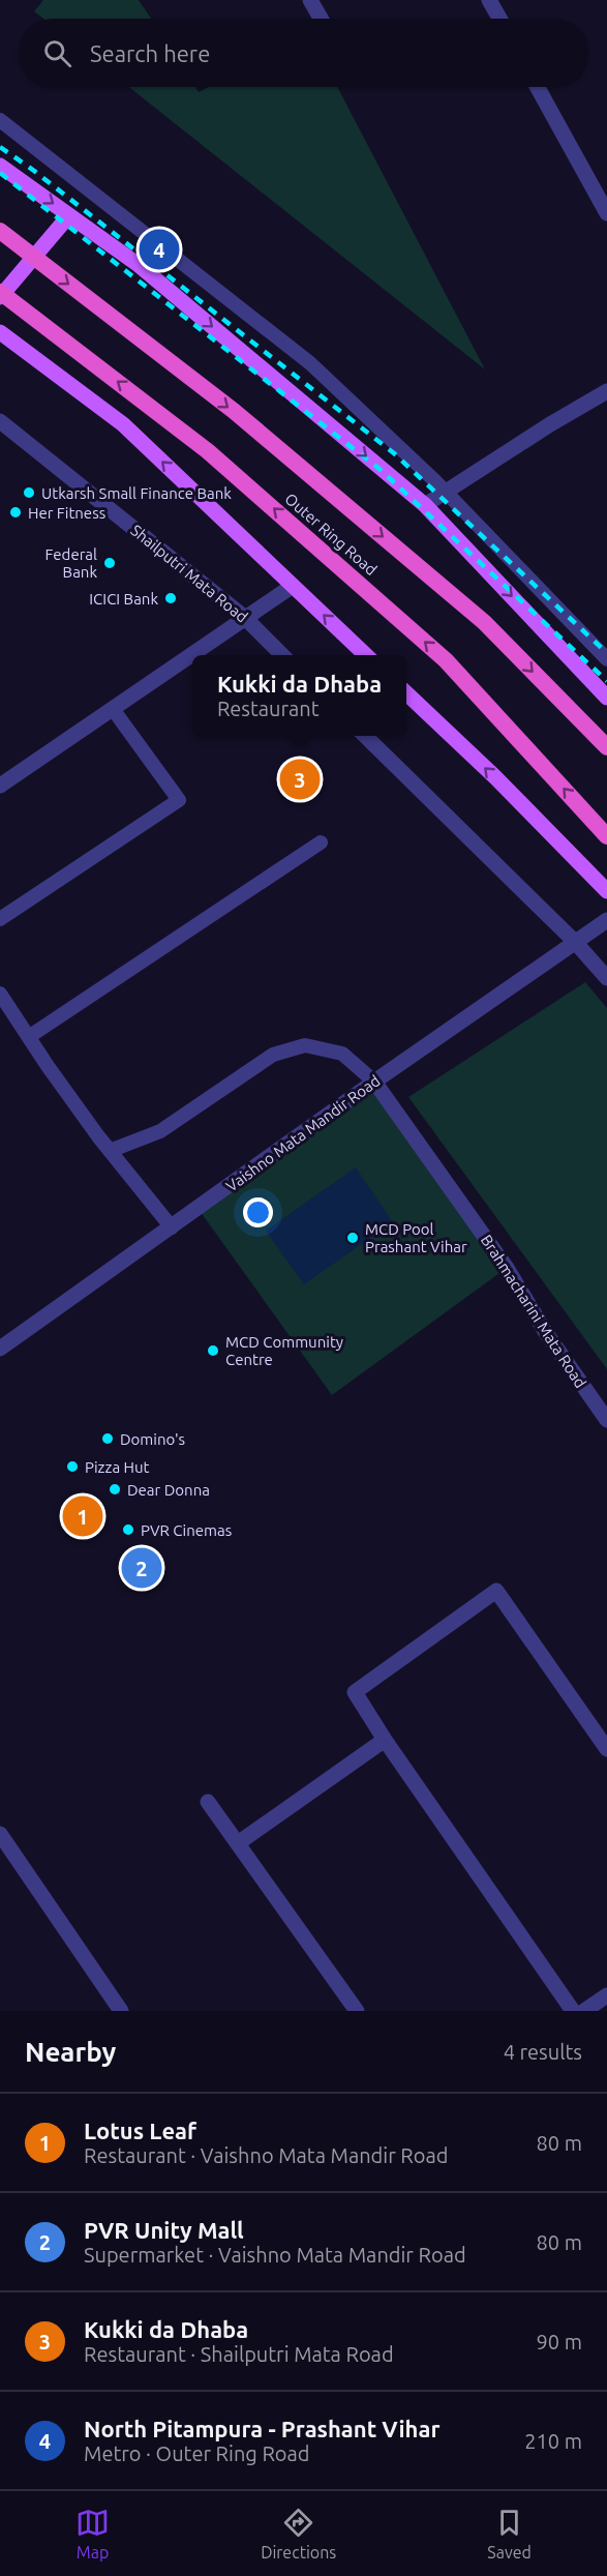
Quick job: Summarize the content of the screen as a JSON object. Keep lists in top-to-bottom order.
{
  "streets": {
    "highway": ["Outer Ring Road"],
    "street": ["Shailputri Mata Road", "Vaishno Mata Mandir Road", "Brahmacharini Mata Road"]
  },
  "crossings": [
    ["Vaishno Mata Mandir Road", "Brahmacharini Mata Road"]
  ],
  "places": [
    "Utkarsh Small Finance Bank",
    "Her Fitness",
    "Federal Bank",
    "ICICI Bank",
    "MCD Pool Prashant Vihar",
    "MCD Community Centre",
    "Domino's",
    "Pizza Hut",
    "Dear Donna",
    "PVR Cinemas"
  ],
  "page": {
    "search": "Search here",
    "pins": [
      "4",
      "3",
      "1",
      "2"
    ],
    "popup": ["Kukki da Dhaba", "Restaurant"],
    "heading": ["Nearby", "4 results"],
    "list": [
      {
        "mark": "1",
        "name": "Lotus Leaf",
        "note": "Restaurant · Vaishno Mata Mandir Road",
        "value": "80 m"
      },
      {
        "mark": "2",
        "name": "PVR Unity Mall",
        "note": "Supermarket · Vaishno Mata Mandir Road",
        "value": "80 m"
      },
      {
        "mark": "3",
        "name": "Kukki da Dhaba",
        "note": "Restaurant · Shailputri Mata Road",
        "value": "90 m"
      },
      {
        "mark": "4",
        "name": "North Pitampura - Prashant Vihar",
        "note": "Metro · Outer Ring Road",
        "value": "210 m"
      }
    ],
    "nav": ["Map", "Directions", "Saved"]
  }
}
